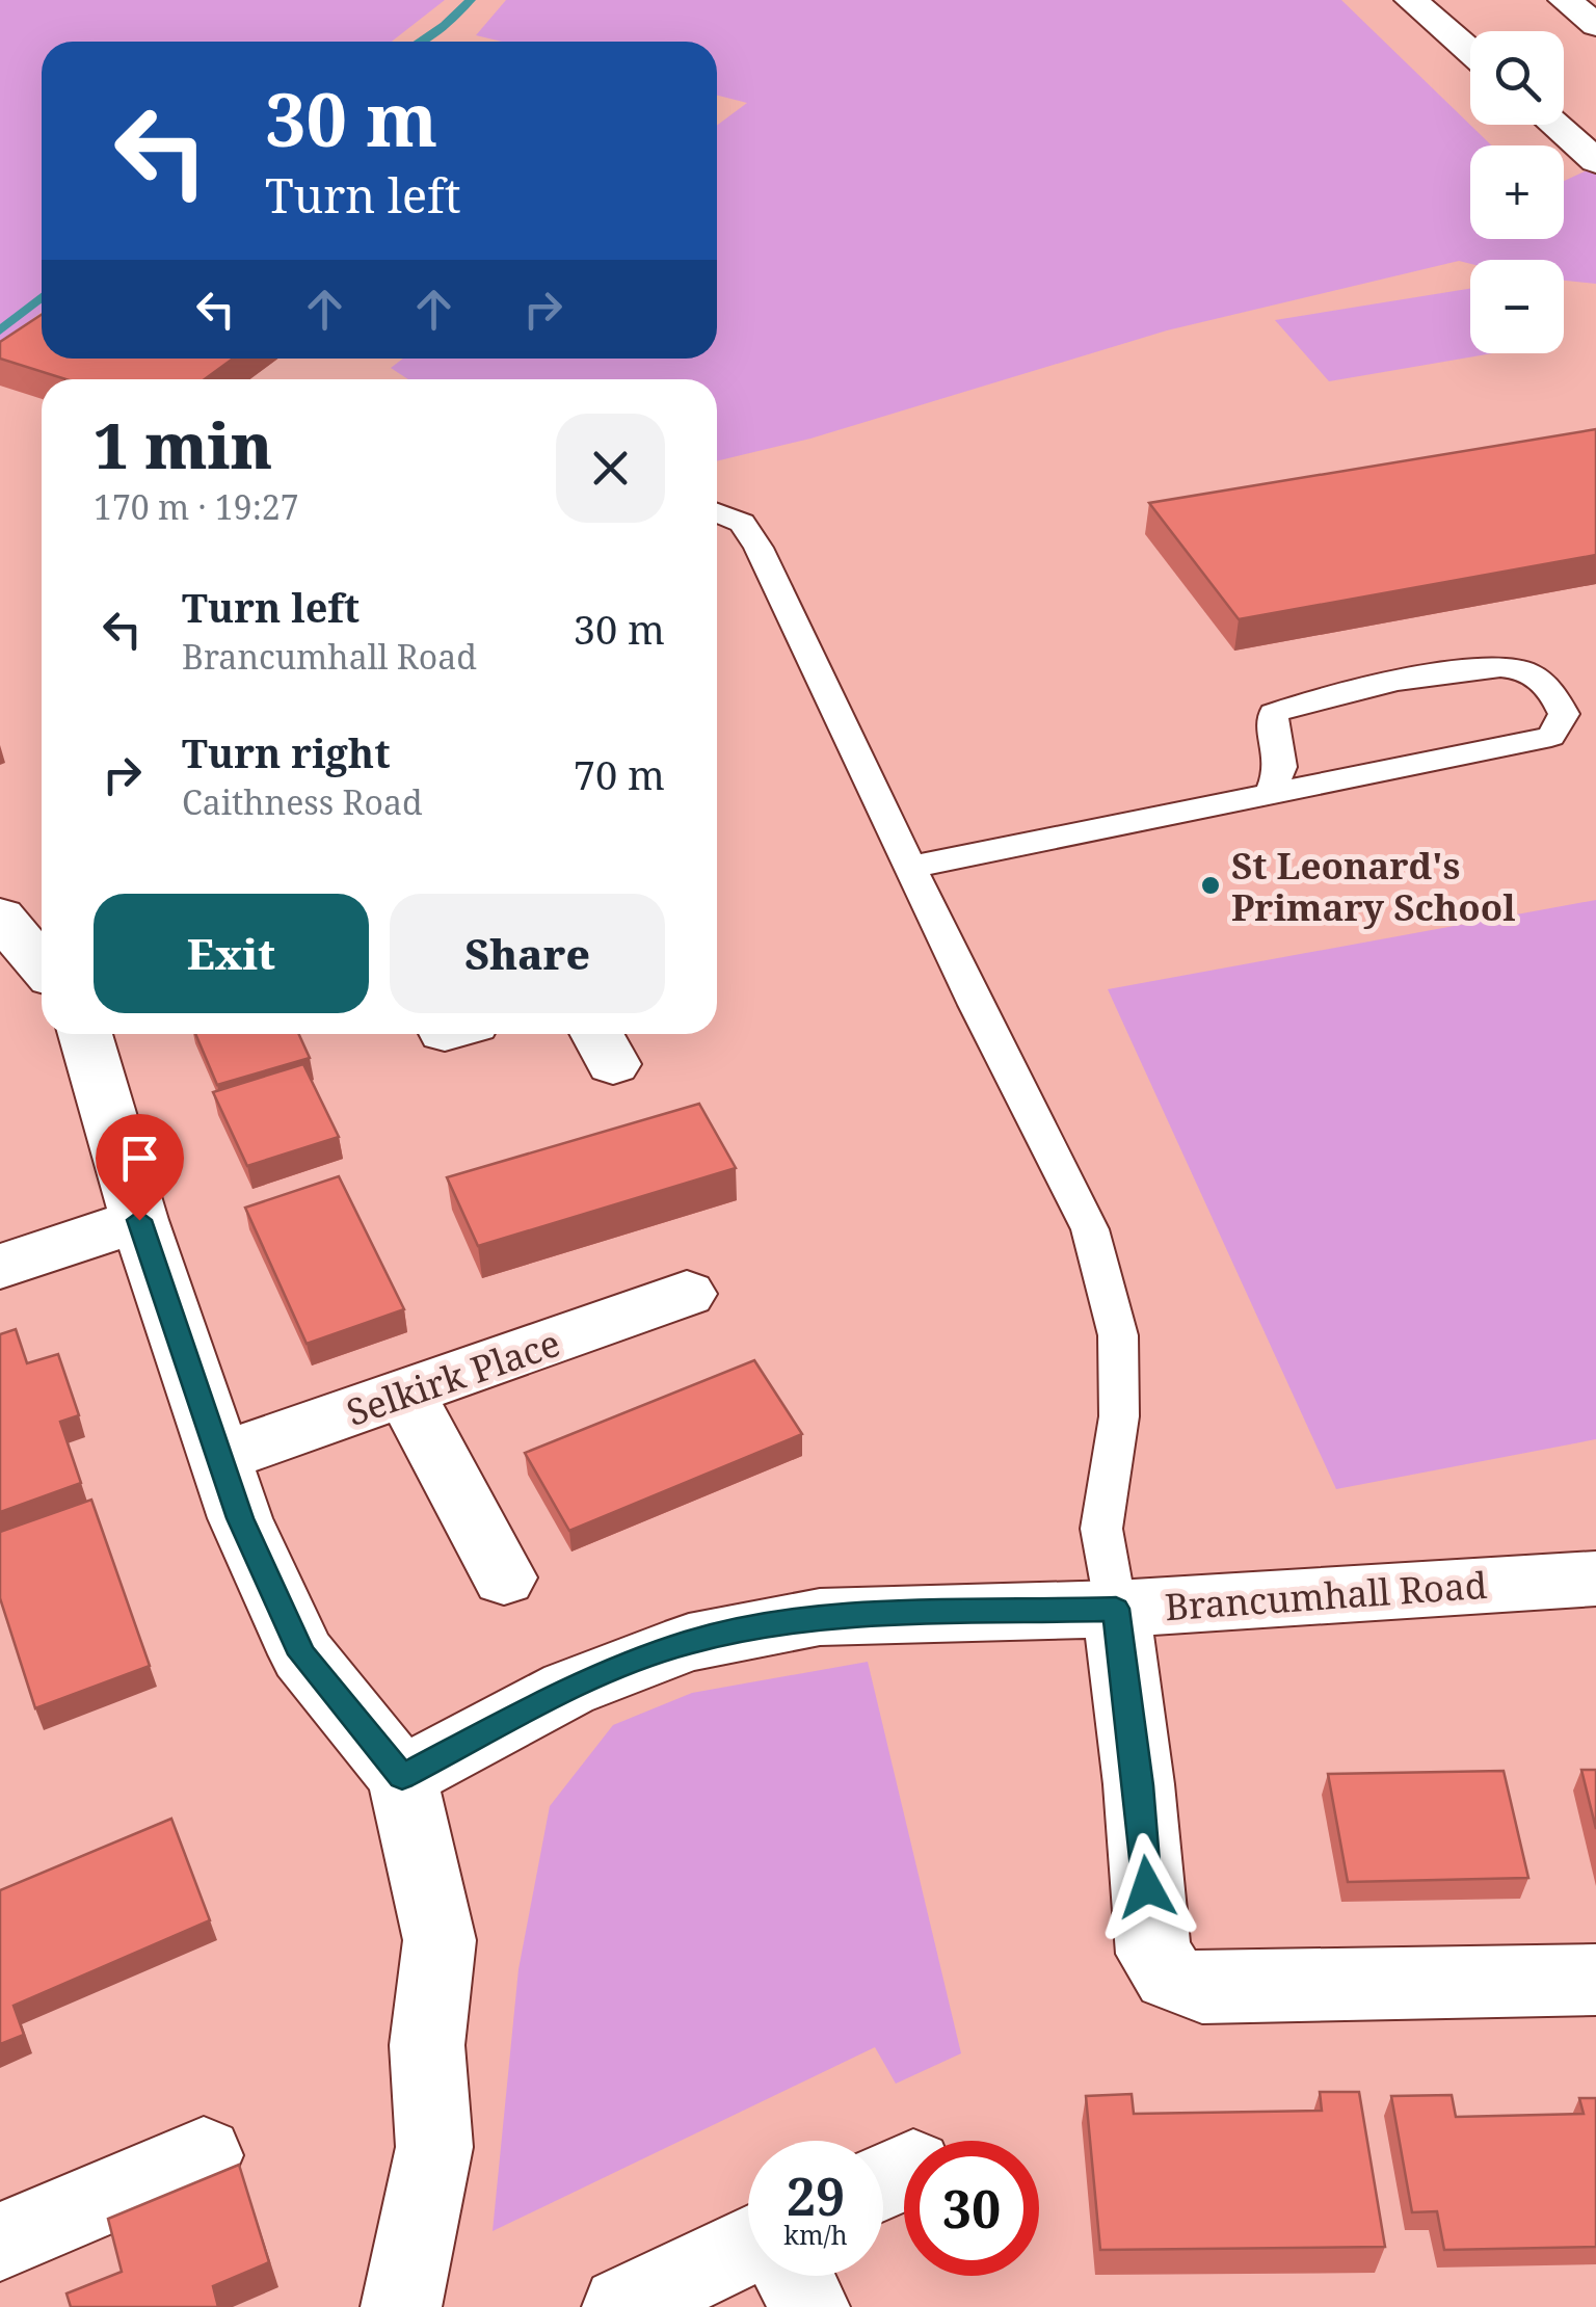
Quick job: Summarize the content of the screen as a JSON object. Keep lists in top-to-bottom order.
{
  "streets": {
    "street": ["Selkirk Place", "Brancumhall Road"]
  },
  "places": ["St Leonard's Primary School"],
  "page": {
    "map_buttons": ["+", "−"],
    "turn": ["30 m", "Turn left"],
    "heading": ["1 min", "170 m · 19:27"],
    "list": [
      {
        "name": "Turn left",
        "note": "Brancumhall Road",
        "value": "30 m"
      },
      {
        "name": "Turn right",
        "note": "Caithness Road",
        "value": "70 m"
      }
    ],
    "buttons": ["Exit", "Share"],
    "speed": "29 km/h",
    "limit": "30"
  }
}
